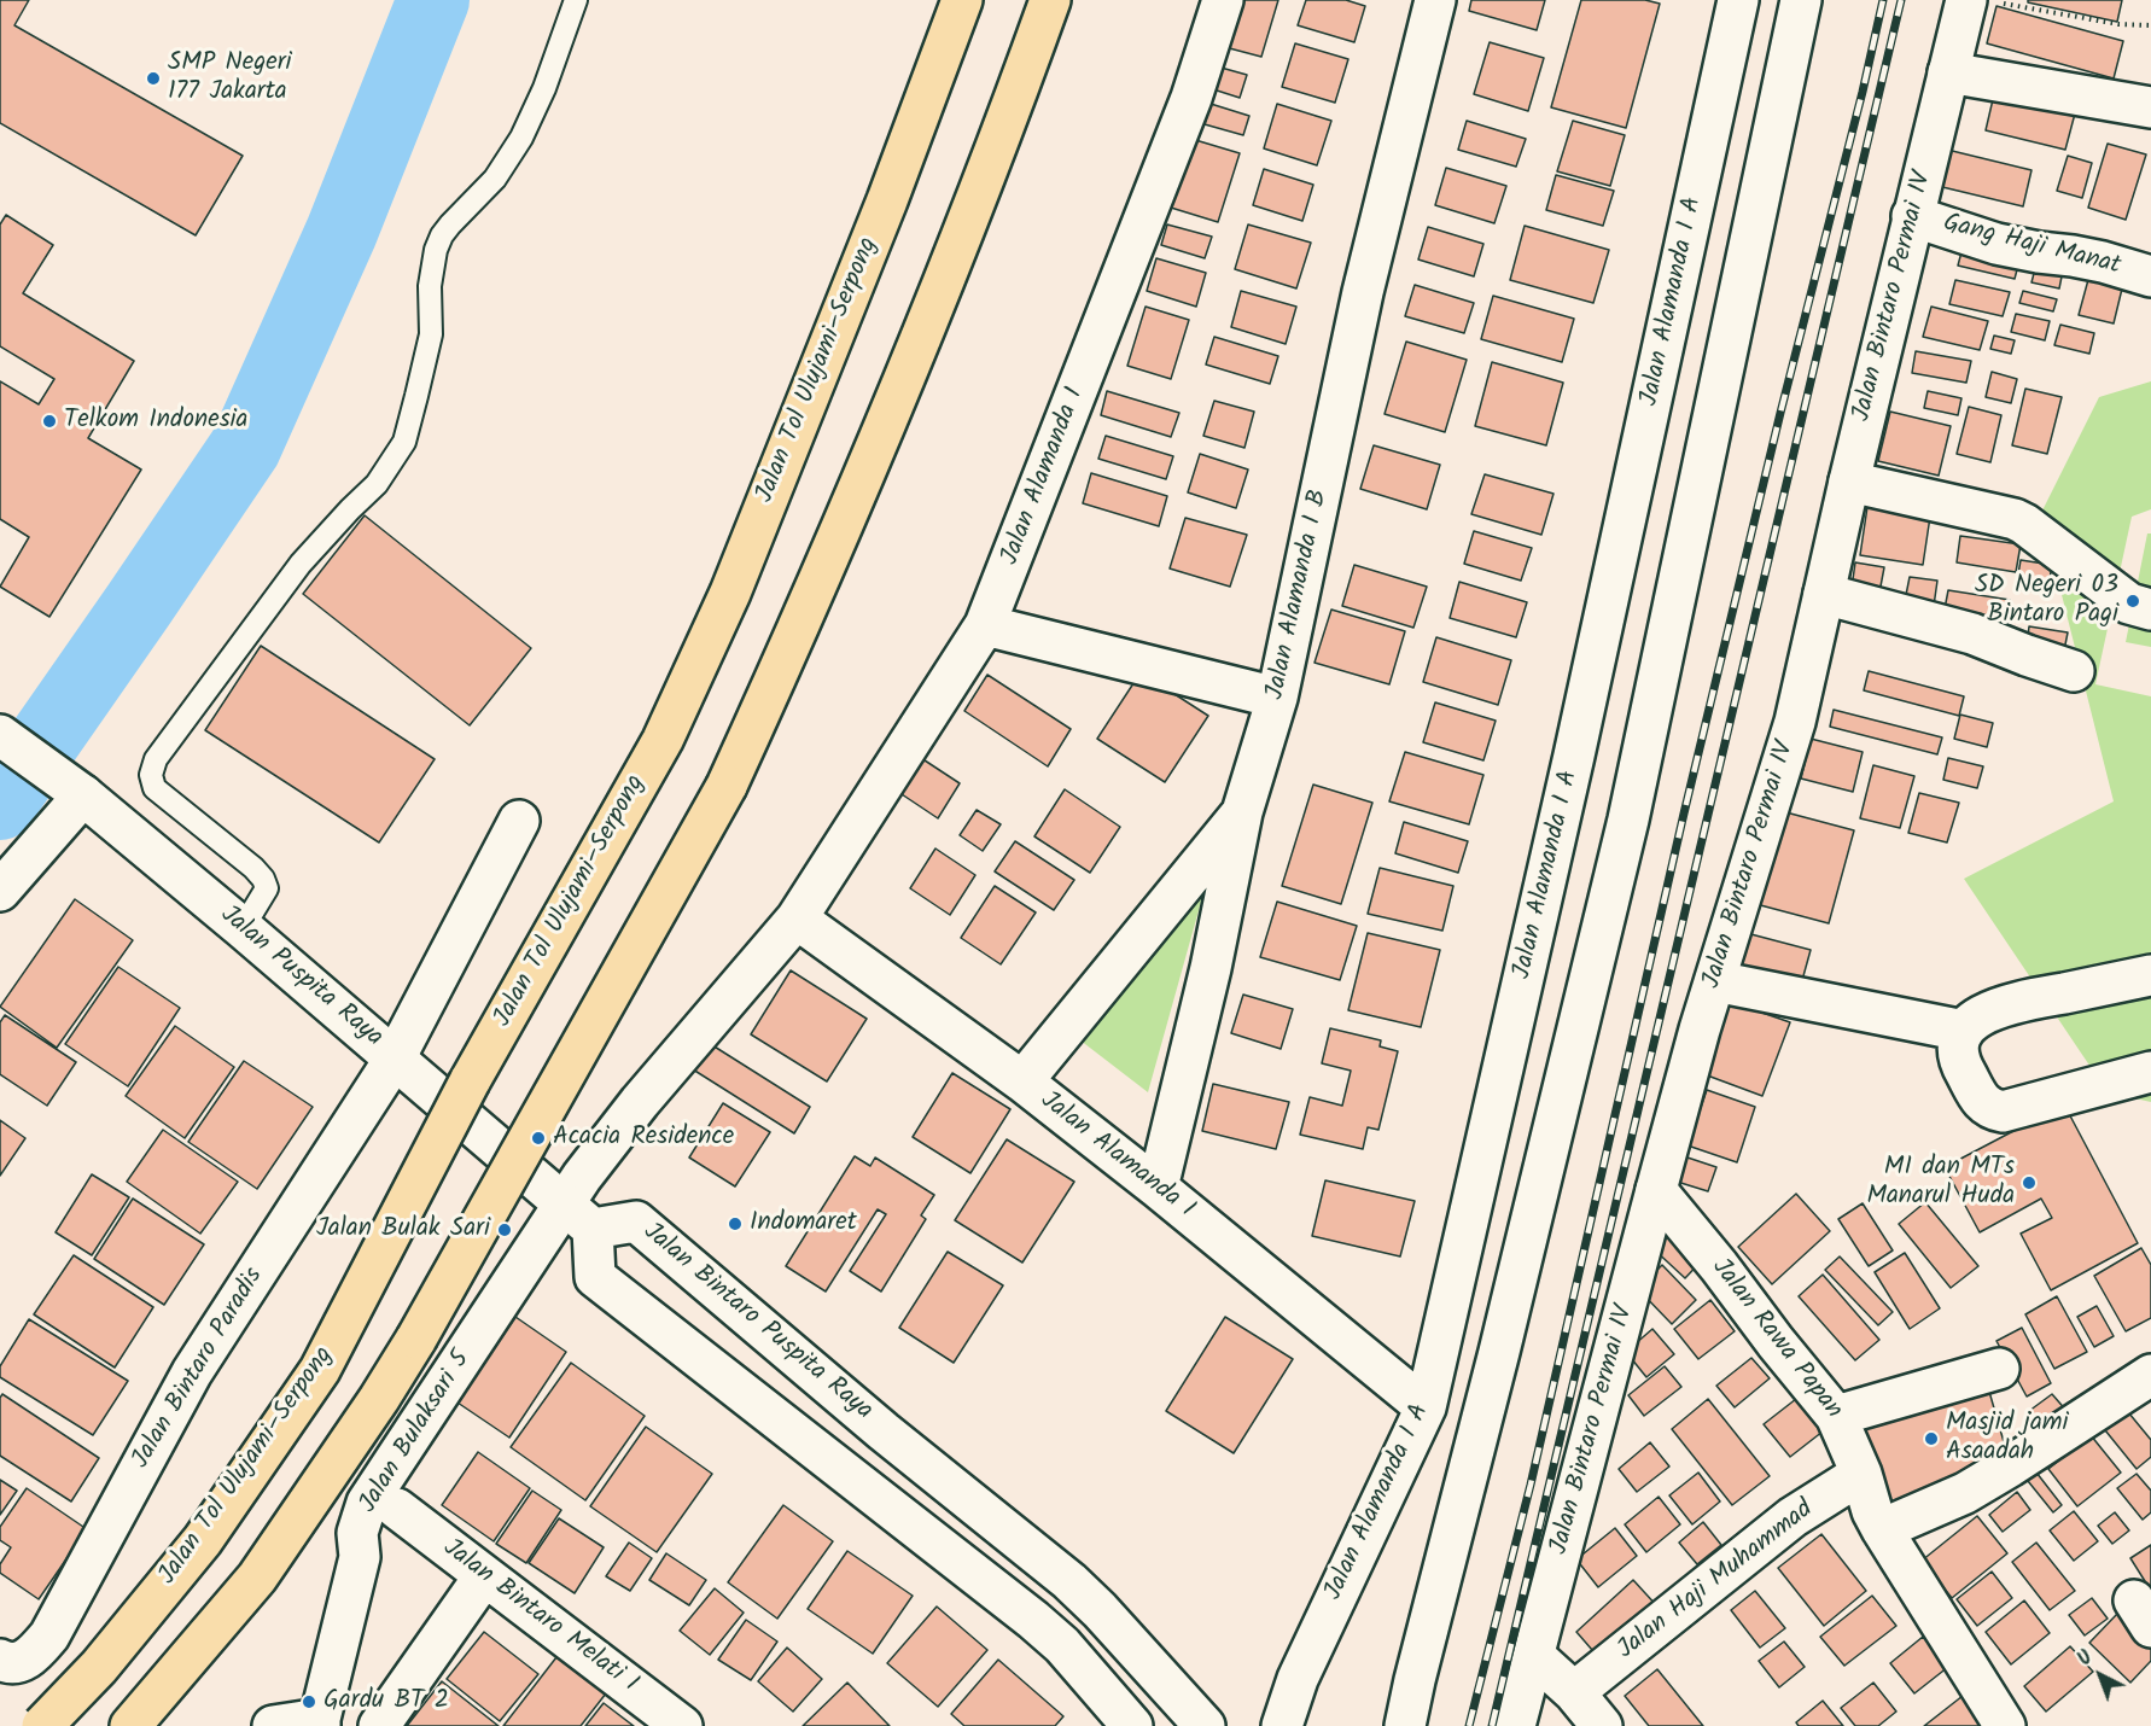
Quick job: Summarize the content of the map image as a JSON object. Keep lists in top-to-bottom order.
{
  "streets": {
    "highway": ["Jalan Tol Ulujami–Serpong"],
    "street": [
      "Gang Haji Manat",
      "Jalan Bintaro Permai IV",
      "Jalan Alamanda I A",
      "Jalan Alamanda I",
      "Jalan Alamanda I B",
      "Jalan Puspita Raya",
      "Jalan Bintaro Puspita Raya",
      "Jalan Rawa Papan",
      "Jalan Bintaro Paradis",
      "Jalan Bulaksari 5",
      "Jalan Haji Muhammad",
      "Jalan Bintaro Melati I"
    ]
  },
  "crossings": [
    ["Gang Haji Manat", "Jalan Bintaro Permai IV"],
    ["Jalan Bintaro Permai IV", "Jalan Rawa Papan"],
    ["Jalan Alamanda I A", "Jalan Alamanda I"],
    ["Jalan Alamanda I", "Jalan Alamanda I B"],
    ["Jalan Alamanda I", "Jalan Puspita Raya"],
    ["Jalan Alamanda I", "Jalan Bulaksari 5"],
    ["Jalan Puspita Raya", "Jalan Bintaro Puspita Raya"],
    ["Jalan Puspita Raya", "Jalan Bintaro Paradis"],
    ["Jalan Puspita Raya", "Jalan Bulaksari 5"],
    ["Jalan Rawa Papan", "Jalan Haji Muhammad"]
  ],
  "places": [
    "SMP Negeri 177 Jakarta",
    "Telkom Indonesia",
    "SD Negeri 03 Bintaro Pagi",
    "Acacia Residence",
    "MI dan MTs Manarul Huda",
    "Indomaret",
    "Jalan Bulak Sari",
    "Masjid jami Asaadah",
    "Gardu BT 2"
  ],
  "north": "top left"
}
